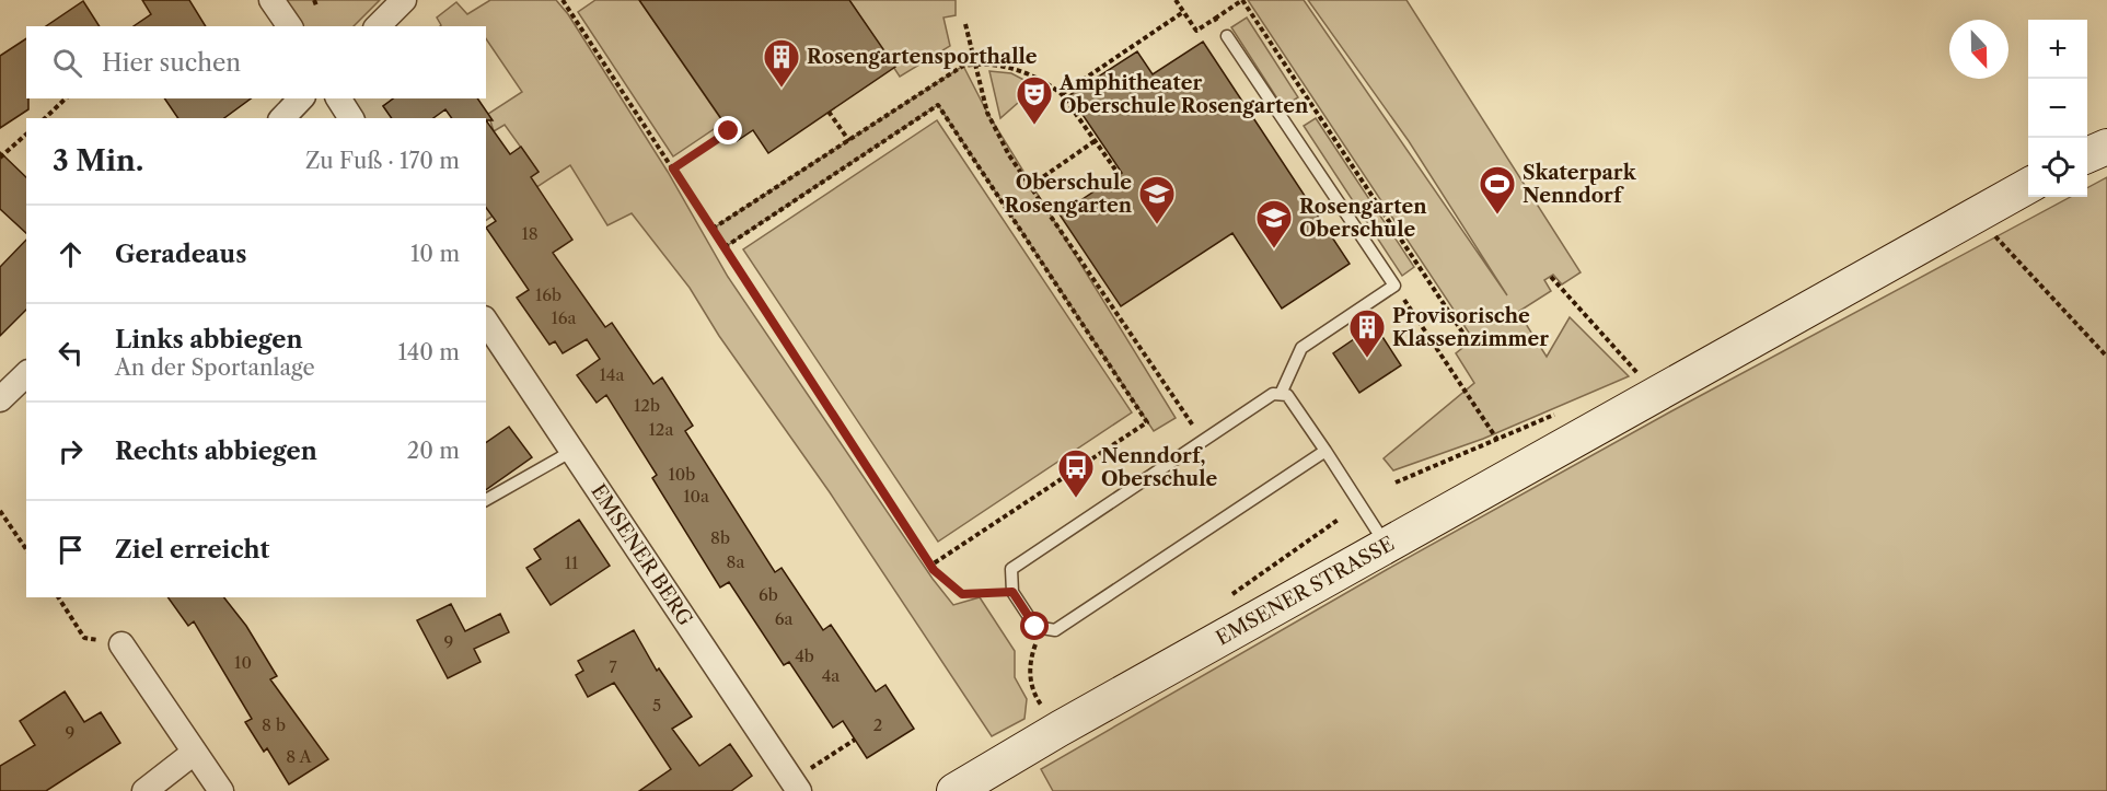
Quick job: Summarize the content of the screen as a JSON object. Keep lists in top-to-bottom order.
{
  "streets": {
    "street": ["EMSENER BERG", "EMSENER STRASSE"]
  },
  "places": {
    "building": ["Rosengartensporthalle", "Provisorische Klassenzimmer"],
    "theatre": ["Amphitheater Oberschule Rosengarten"],
    "sports": ["Skaterpark Nenndorf"],
    "school or university": ["Oberschule Rosengarten", "Rosengarten Oberschule"],
    "bus stop": ["Nenndorf, Oberschule"]
  },
  "house_numbers": [
    "18",
    "16b",
    "16a",
    "14a",
    "12b",
    "12a",
    "10b",
    "10a",
    "8b",
    "8a",
    "11",
    "6b",
    "6a",
    "9",
    "4b",
    "10",
    "7",
    "4a",
    "5",
    "8 b",
    "2",
    "9",
    "8 A"
  ],
  "north": "bottom",
  "page": {
    "map_buttons": ["+", "−"],
    "search": "Hier suchen",
    "heading": ["3 Min.", "Zu Fuß · 170 m"],
    "list": [
      ["Geradeaus", "10 m"],
      ["Links abbiegen", "An der Sportanlage", "140 m"],
      ["Rechts abbiegen", "20 m"],
      "Ziel erreicht"
    ]
  }
}
